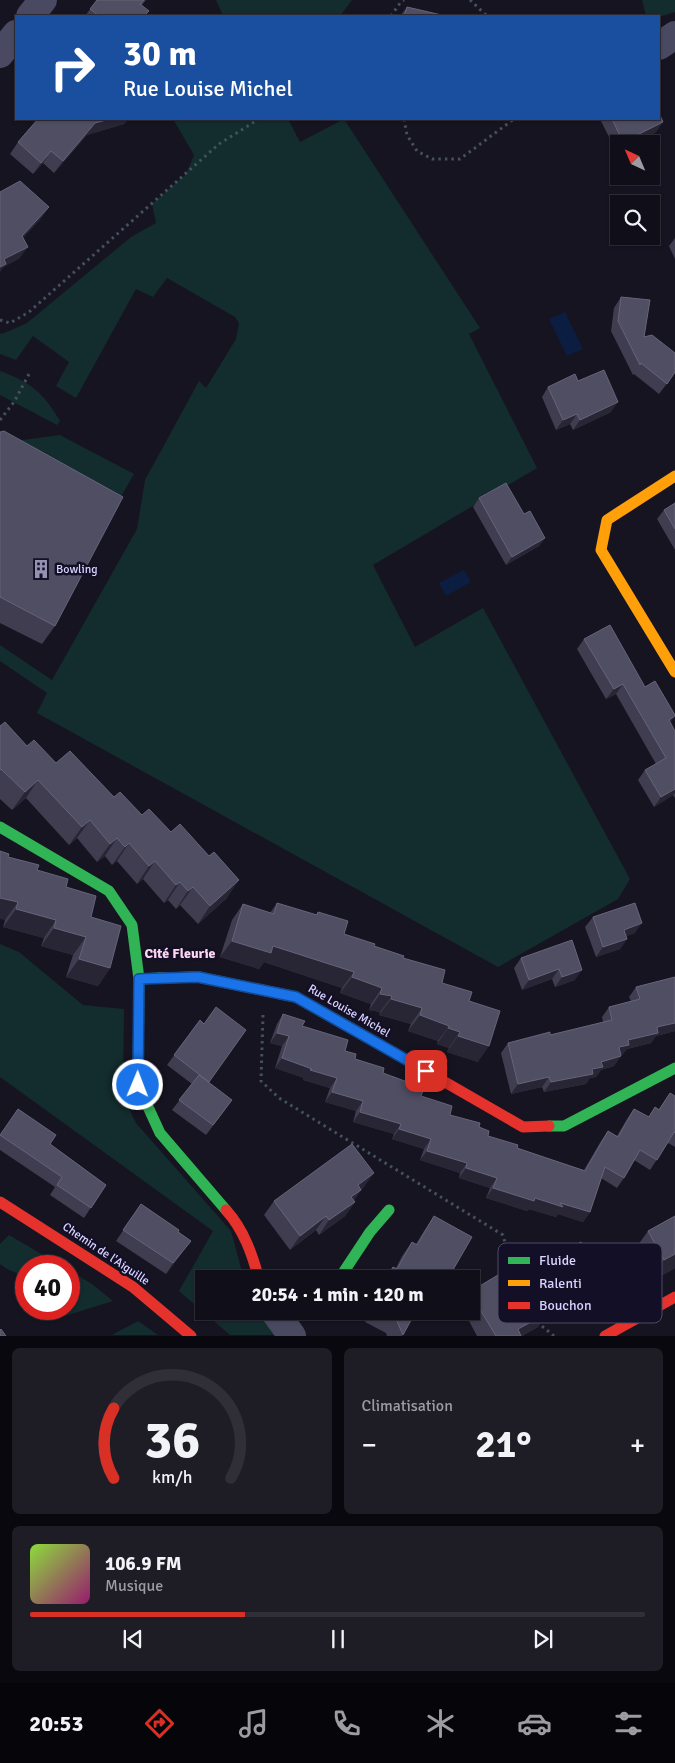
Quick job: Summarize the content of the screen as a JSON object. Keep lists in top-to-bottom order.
{
  "streets": {
    "street": ["Rue Louise Michel", "Chemin de l'Aiguille"]
  },
  "districts": ["Cité Fleurie"],
  "places": {
    "building": ["Bowling"]
  },
  "legend": ["Fluide", "Ralenti", "Bouchon"],
  "north": "top left",
  "page": {
    "turn": ["30 m", "Rue Louise Michel"],
    "limit": "40",
    "trip": "20:54 · 1 min · 120 m",
    "tile": "Climatisation",
    "heat": ["−", "21°", "+"],
    "song": ["106.9 FM", "Musique"],
    "tabs": "20:53",
    "gauge": ["36", "km/h"]
  }
}
